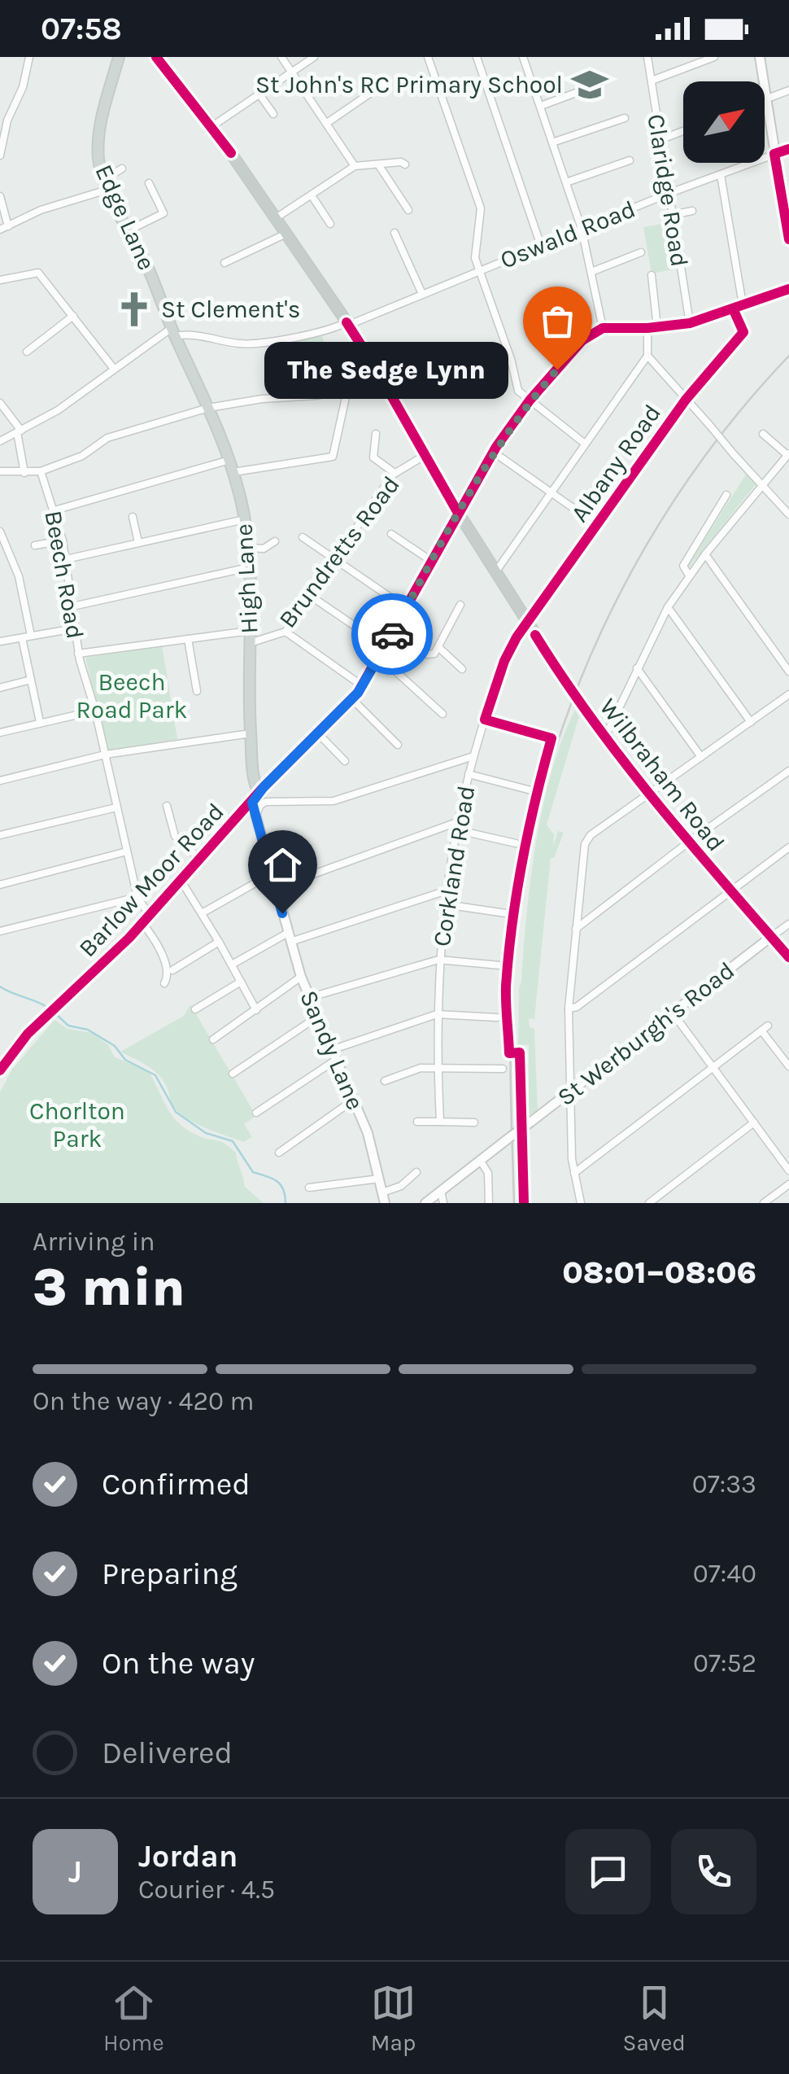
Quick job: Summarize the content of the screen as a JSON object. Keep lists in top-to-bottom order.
{
  "streets": {
    "highway": ["Wilbraham Road"],
    "main road": ["Edge Lane", "High Lane", "Barlow Moor Road"],
    "street": [
      "Claridge Road",
      "Oswald Road",
      "Albany Road",
      "Brundretts Road",
      "Beech Road",
      "Corkland Road",
      "St Werburgh's Road",
      "Sandy Lane"
    ]
  },
  "crossings": [
    ["Claridge Road", "Oswald Road"],
    ["Edge Lane", "Oswald Road"],
    ["Edge Lane", "High Lane"],
    ["Oswald Road", "High Lane"],
    ["Oswald Road", "Wilbraham Road"],
    ["Albany Road", "Wilbraham Road"],
    ["Albany Road", "Corkland Road"],
    ["Brundretts Road", "Beech Road"],
    ["Brundretts Road", "High Lane"],
    ["Brundretts Road", "Wilbraham Road"],
    ["Beech Road", "Barlow Moor Road"],
    ["High Lane", "Barlow Moor Road"],
    ["High Lane", "Sandy Lane"],
    ["Wilbraham Road", "Corkland Road"],
    ["Wilbraham Road", "Barlow Moor Road"],
    ["Wilbraham Road", "St Werburgh's Road"],
    ["Barlow Moor Road", "Sandy Lane"]
  ],
  "parks": ["Beech Road Park", "Chorlton Park"],
  "places": {
    "school or university": ["St John's RC Primary School"],
    "church": ["St Clement's"],
    "other": ["The Sedge Lynn"]
  },
  "north": "top right",
  "page": {
    "status": "07:58",
    "bubble": "The Sedge Lynn",
    "heading": ["3 min", "Arriving in", "08:01–08:06"],
    "panel": ["Jordan", "Courier · 4.5"],
    "bar": "On the way · 420 m",
    "list": [
      ["Confirmed", "07:33"],
      ["Preparing", "07:40"],
      ["On the way", "07:52"],
      "Delivered"
    ],
    "round": "J",
    "tabs": ["Home", "Map", "Saved"]
  }
}
